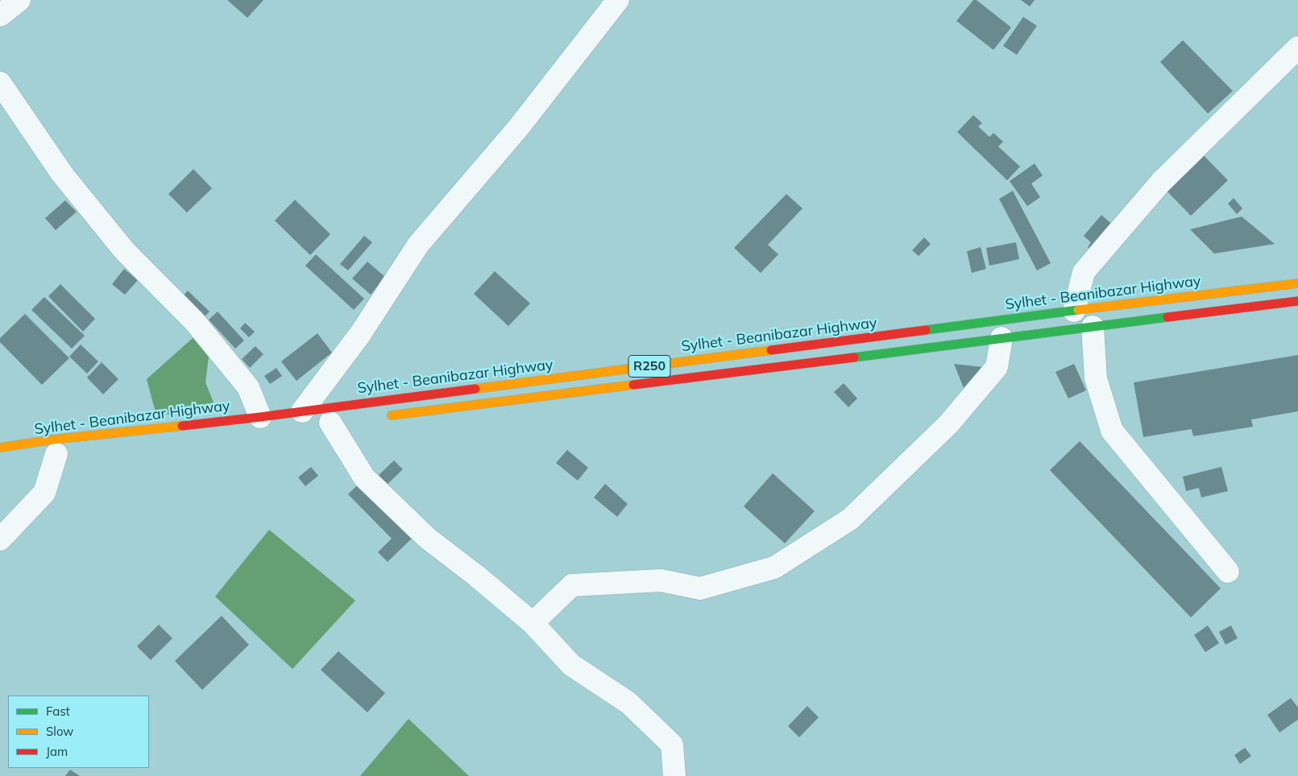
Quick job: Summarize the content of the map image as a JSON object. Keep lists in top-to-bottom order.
{
  "streets": {
    "main road": ["Sylhet - Beanibazar Highway", "R250"]
  },
  "legend": ["Fast", "Slow", "Jam"]
}
